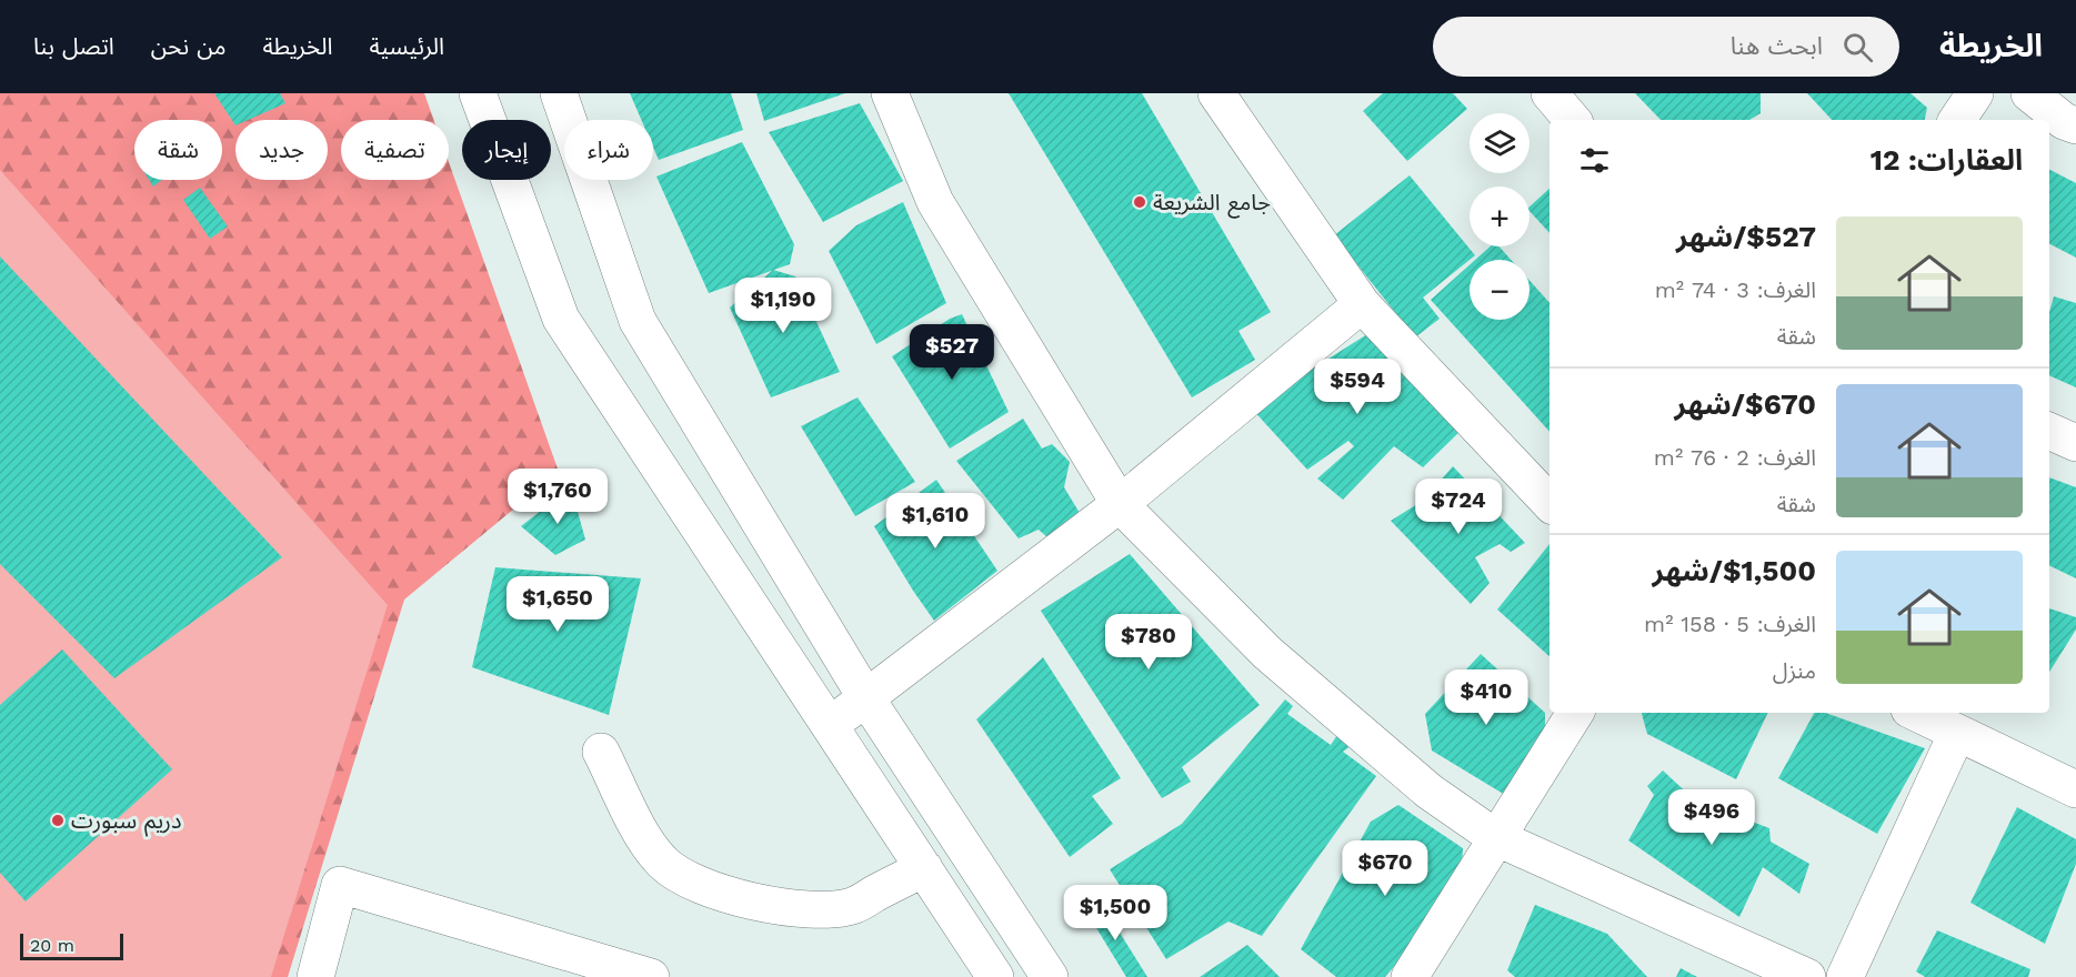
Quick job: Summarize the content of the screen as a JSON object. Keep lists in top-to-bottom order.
{
  "places": ["جامع الشريعة", "دريم سبورت"],
  "scale_bar": "20 m",
  "page": {
    "header": "الخريطة",
    "search": "ابحث هنا",
    "nav": [
      "الرئيسية",
      "الخريطة",
      "من نحن",
      "اتصل بنا"
    ],
    "map_buttons": ["+", "−"],
    "chip": [
      "شراء",
      "إيجار",
      "تصفية",
      "جديد",
      "شقة"
    ],
    "heading": "العقارات: 12",
    "list": [
      {
        "name": "$527/شهر",
        "note": "الغرف: 3 · 74 m² · شقة"
      },
      {
        "name": "$670/شهر",
        "note": "الغرف: 2 · 76 m² · شقة"
      },
      {
        "name": "$1,500/شهر",
        "note": "الغرف: 5 · 158 m² · منزل"
      }
    ],
    "price": [
      "$1,190",
      "$527",
      "$594",
      "$1,760",
      "$724",
      "$1,610",
      "$1,650",
      "$780",
      "$410",
      "$496",
      "$670",
      "$1,500"
    ],
    "scale": "20 m"
  }
}
